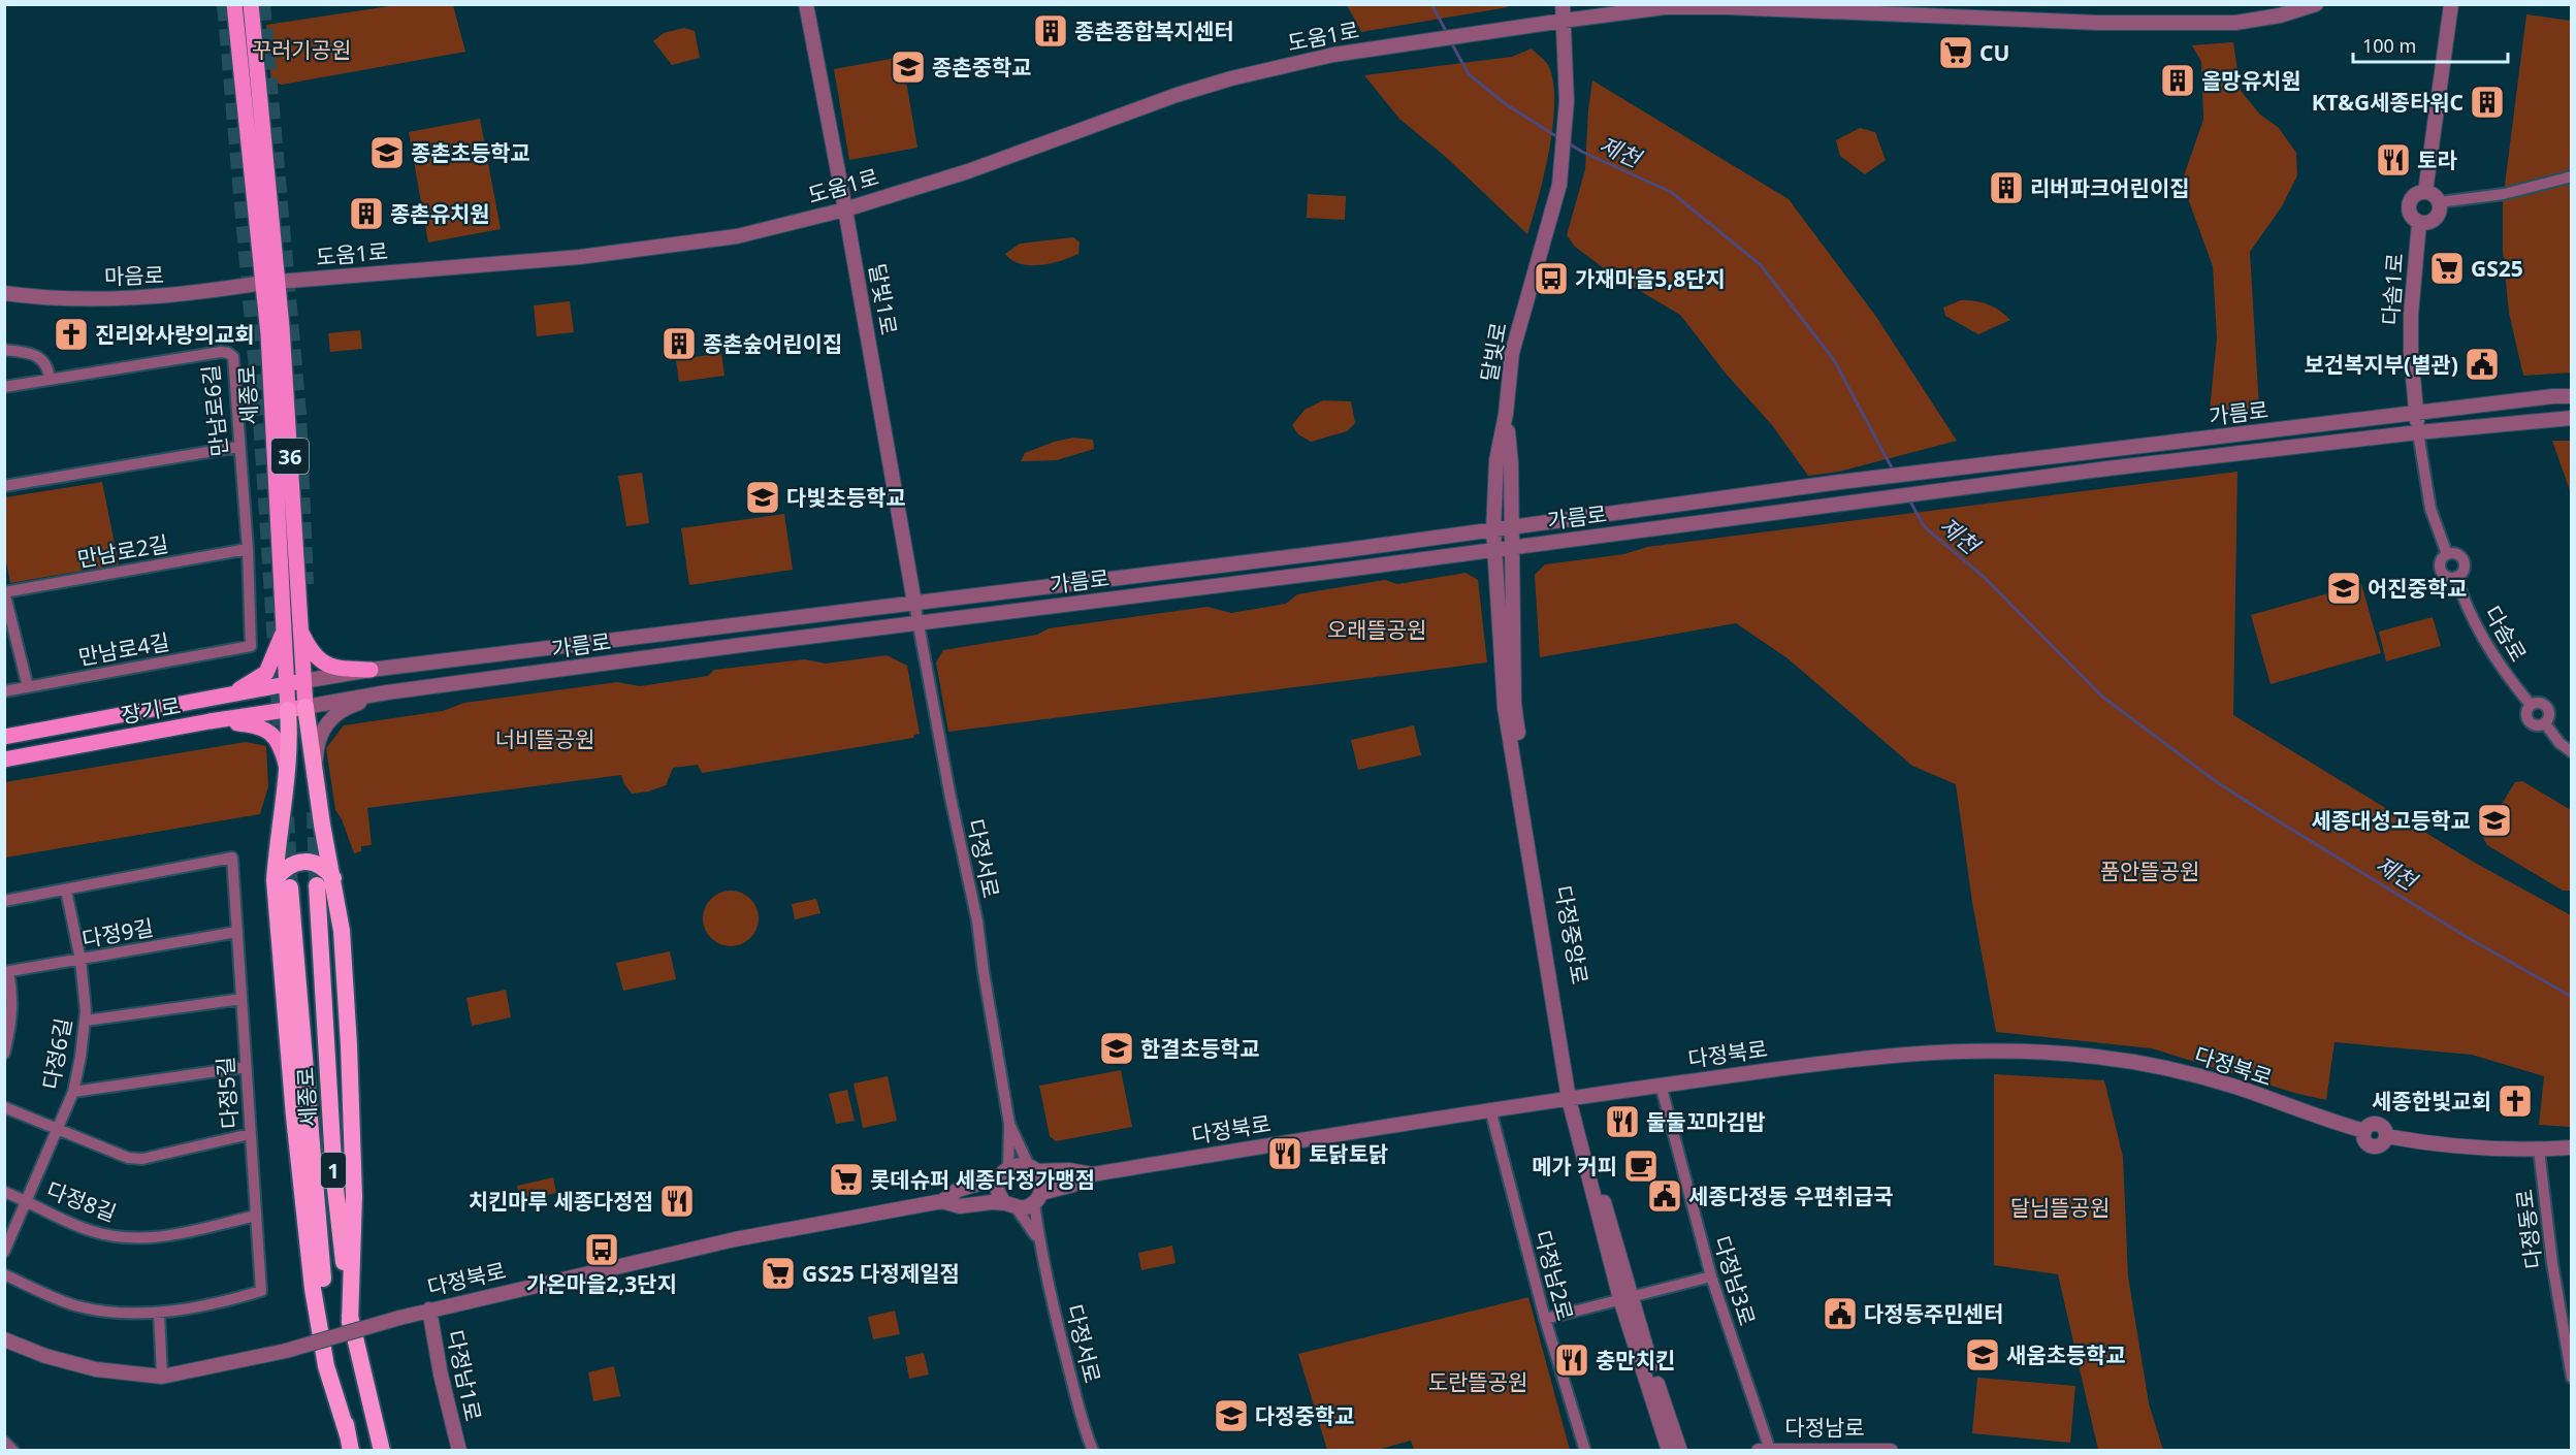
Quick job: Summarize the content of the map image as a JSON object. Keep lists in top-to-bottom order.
{
  "streets": {
    "highway": ["세종로", "1"],
    "main road": ["36", "장기로"],
    "street": [
      "도움1로",
      "마음로",
      "다솜1로",
      "달빛1로",
      "달빛로",
      "만남로6길",
      "가름로",
      "만남로2길",
      "다솜로",
      "만남로4길",
      "다정서로",
      "다정9길",
      "다정중앙로",
      "다정6길",
      "다정북로",
      "다정5길",
      "다정8길",
      "다정동로",
      "다정남2로",
      "다정남3로",
      "다정남1로",
      "다정남로"
    ]
  },
  "crossings": [
    ["도움1로", "마음로"],
    ["도움1로", "달빛1로"],
    ["도움1로", "달빛로"],
    ["도움1로", "세종로"],
    ["마음로", "세종로"],
    ["다솜1로", "가름로"],
    ["다솜1로", "다솜로"],
    ["달빛1로", "가름로"],
    ["달빛1로", "다정서로"],
    ["달빛로", "가름로"],
    ["달빛로", "다정중앙로"],
    ["세종로", "가름로"],
    ["세종로", "36"],
    ["세종로", "장기로"],
    ["만남로6길", "만남로2길"],
    ["만남로6길", "만남로4길"],
    ["가름로", "다솜로"],
    ["가름로", "장기로"],
    ["가름로", "다정서로"],
    ["가름로", "다정중앙로"],
    ["36", "장기로"],
    ["다정9길", "다정6길"],
    ["다정9길", "다정5길"],
    ["다정중앙로", "다정북로"],
    ["다정6길", "다정5길"],
    ["다정6길", "다정8길"],
    ["다정북로", "다정동로"],
    ["다정북로", "다정남2로"],
    ["다정북로", "다정남3로"],
    ["다정북로", "다정남1로"],
    ["다정5길", "다정8길"],
    ["다정남3로", "다정남로"]
  ],
  "water": ["제천"],
  "parks": [
    "꾸러기공원",
    "오래뜰공원",
    "너비뜰공원",
    "품안뜰공원",
    "달님뜰공원",
    "도란뜰공원"
  ],
  "places": {
    "building": [
      "종촌종합복지센터",
      "올망유치원",
      "KT&G세종타워C",
      "리버파크어린이집",
      "종촌유치원",
      "종촌숲어린이집"
    ],
    "supermarket": [
      "CU",
      "GS25",
      "롯데슈퍼 세종다정가맹점",
      "GS25 다정제일점"
    ],
    "school or university": [
      "종촌중학교",
      "종촌초등학교",
      "다빛초등학교",
      "어진중학교",
      "세종대성고등학교",
      "한결초등학교",
      "새움초등학교",
      "다정중학교"
    ],
    "restaurant": [
      "토라",
      "둘둘꼬마김밥",
      "토닭토닭",
      "치킨마루 세종다정점",
      "충만치킨"
    ],
    "bus stop": ["가재마을5,8단지", "가온마을2,3단지"],
    "church": ["진리와사랑의교회", "세종한빛교회"],
    "public building": ["보건복지부(별관)", "세종다정동 우편취급국", "다정동주민센터"],
    "cafe": ["메가 커피"]
  },
  "scale_bar": "100 m"
}
